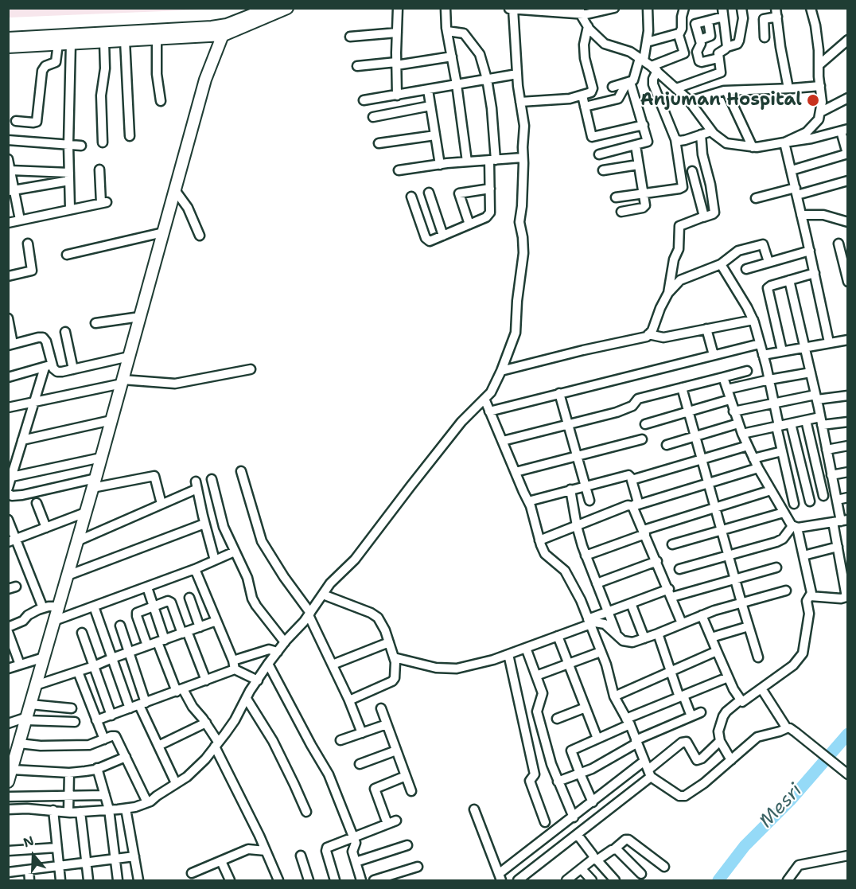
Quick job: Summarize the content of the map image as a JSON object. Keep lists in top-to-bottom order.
{
  "water": ["Mesri"],
  "places": ["Anjuman Hospital"],
  "north": "top"
}
